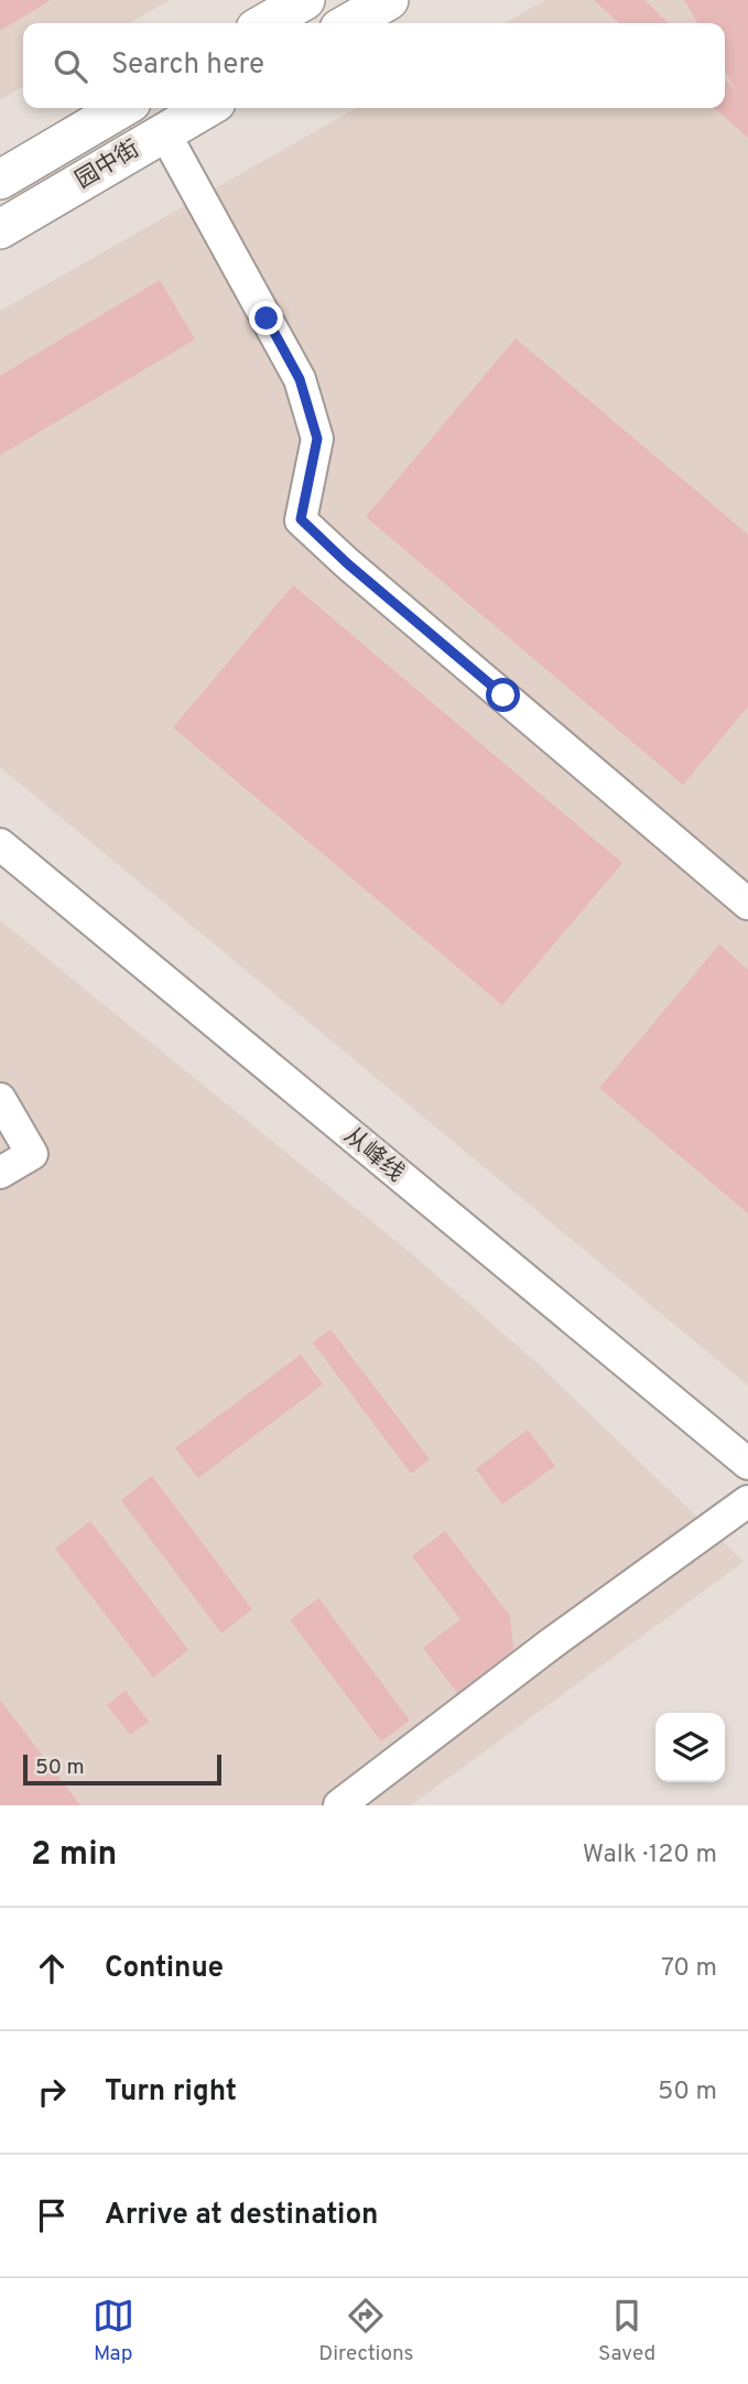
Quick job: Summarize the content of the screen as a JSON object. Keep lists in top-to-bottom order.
{
  "streets": {
    "main road": ["园中街"],
    "street": ["从峰线"]
  },
  "scale_bar": "50 m",
  "page": {
    "search": "Search here",
    "scale": "50 m",
    "heading": ["2 min", "Walk · 120 m"],
    "list": [
      ["Continue", "70 m"],
      ["Turn right", "50 m"],
      "Arrive at destination"
    ],
    "nav": ["Map", "Directions", "Saved"]
  }
}
